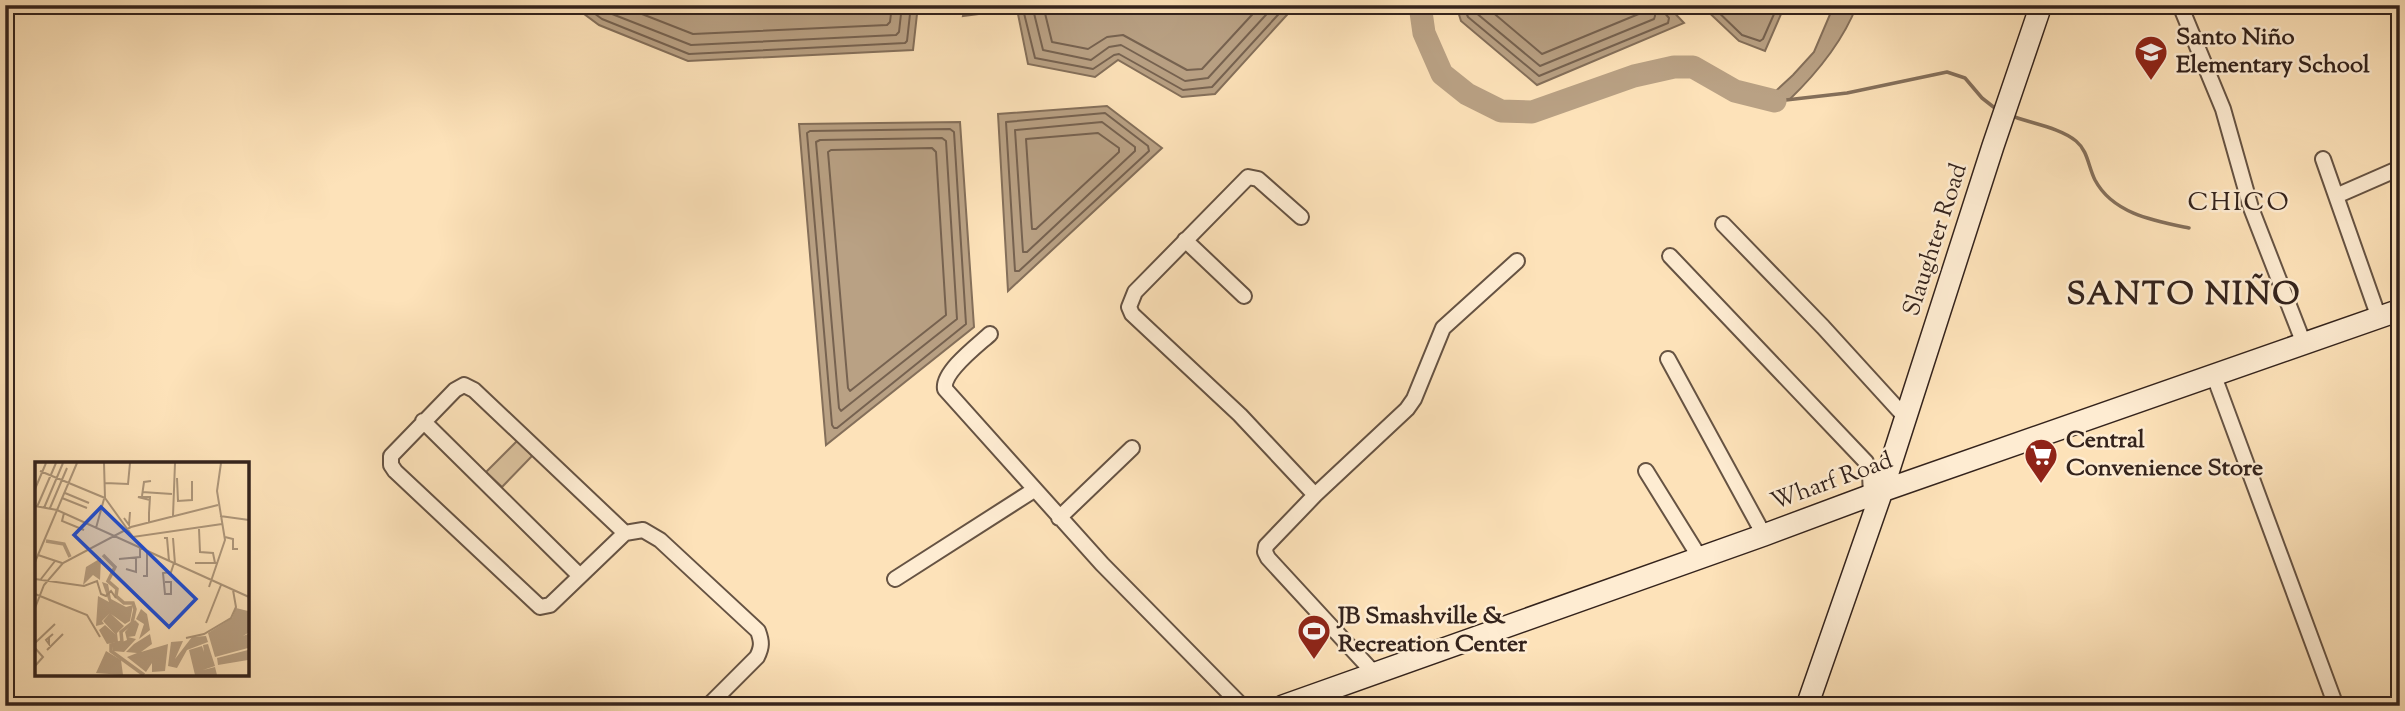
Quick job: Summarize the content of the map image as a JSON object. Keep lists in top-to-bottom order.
{
  "streets": {
    "main road": ["Slaughter Road", "Wharf Road"]
  },
  "crossings": [
    ["Slaughter Road", "Wharf Road"]
  ],
  "districts": ["CHICO", "SANTO NIÑO"],
  "places": {
    "school or university": ["Santo Niño Elementary School"],
    "supermarket": ["Central Convenience Store"],
    "sports": ["JB Smashville & Recreation Center"]
  }
}
